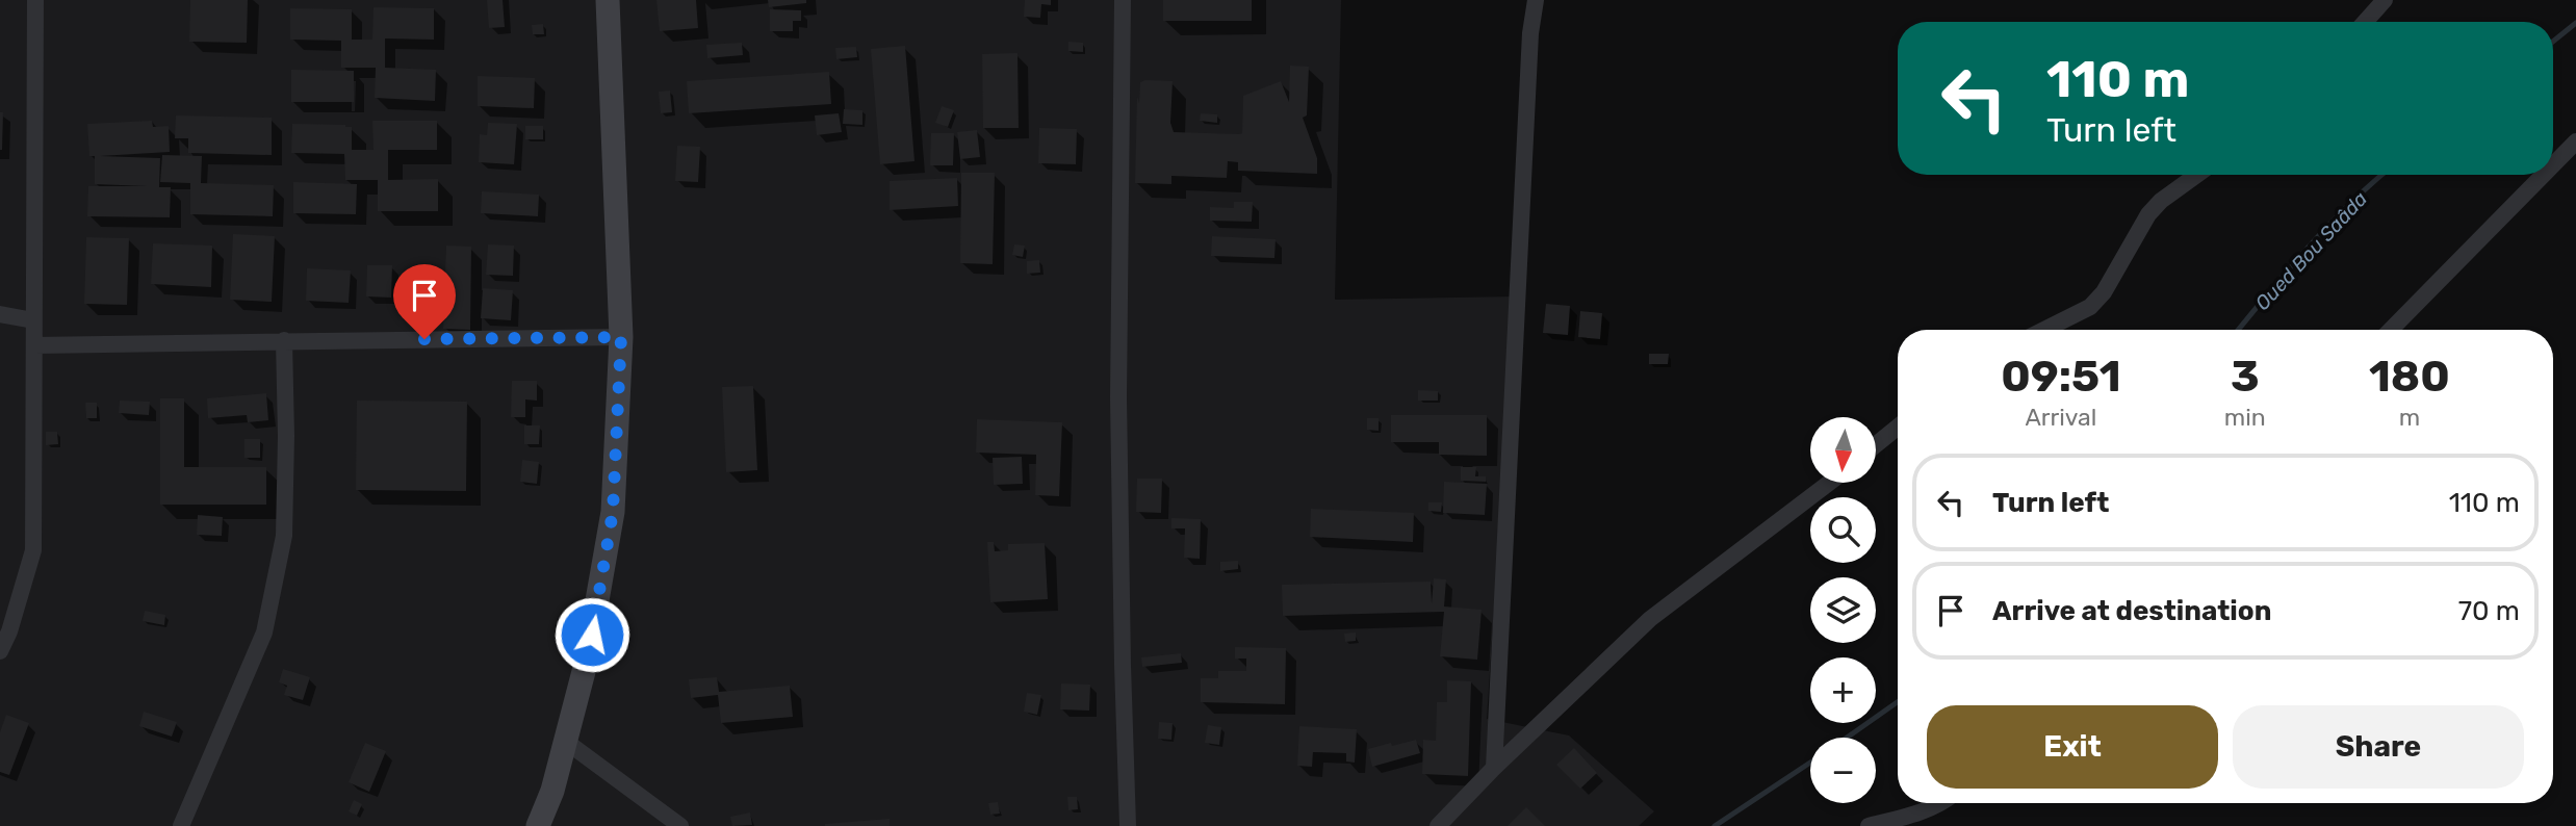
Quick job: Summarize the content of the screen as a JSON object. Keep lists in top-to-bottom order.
{
  "water": ["Oued Bou Saâda"],
  "north": "bottom",
  "page": {
    "turn": ["110 m", "Turn left"],
    "eta": [
      "09:51",
      "Arrival",
      "3",
      "min",
      "180",
      "m"
    ],
    "map_buttons": ["+", "−"],
    "list": [
      {
        "name": "Turn left",
        "value": "110 m"
      },
      {
        "name": "Arrive at destination",
        "value": "70 m"
      }
    ],
    "buttons": ["Exit", "Share"]
  }
}
